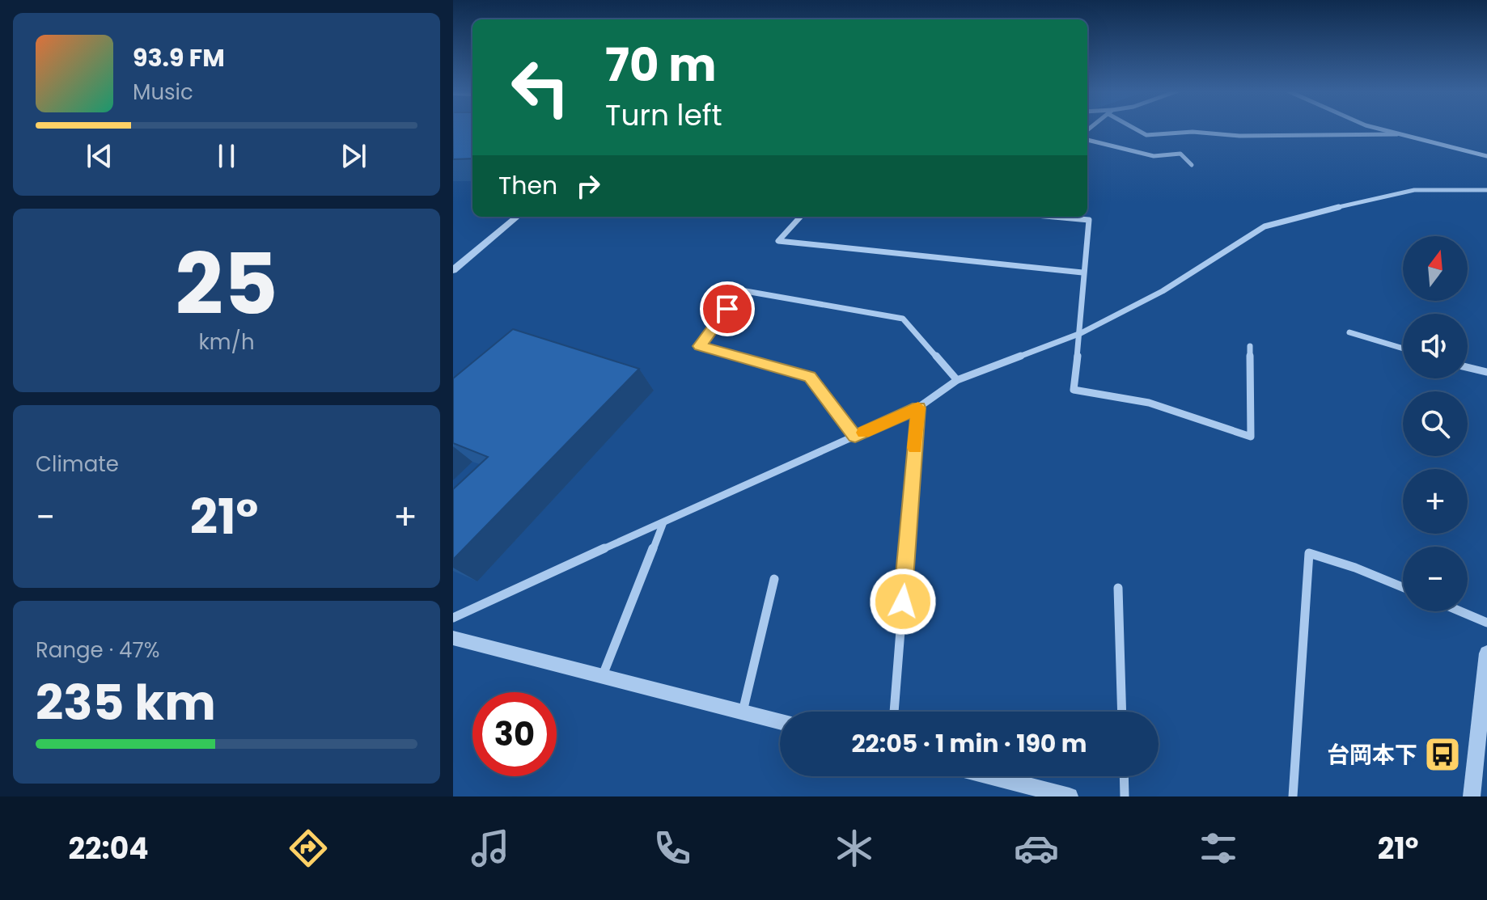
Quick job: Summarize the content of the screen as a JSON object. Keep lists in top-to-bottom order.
{
  "places": {
    "bus stop": ["台岡本下"]
  },
  "north": "top",
  "page": {
    "turn": ["70 m", "Turn left"],
    "song": ["93.9 FM", "Music"],
    "then": "Then",
    "tile": [
      ["25", "km/h"],
      "Climate",
      ["Range · 47%", "235 km"]
    ],
    "map_buttons": ["+", "−"],
    "heat": ["−", "21°", "+"],
    "limit": "30",
    "trip": "22:05 · 1 min · 190 m",
    "tabs": ["22:04", "21°"]
  }
}
